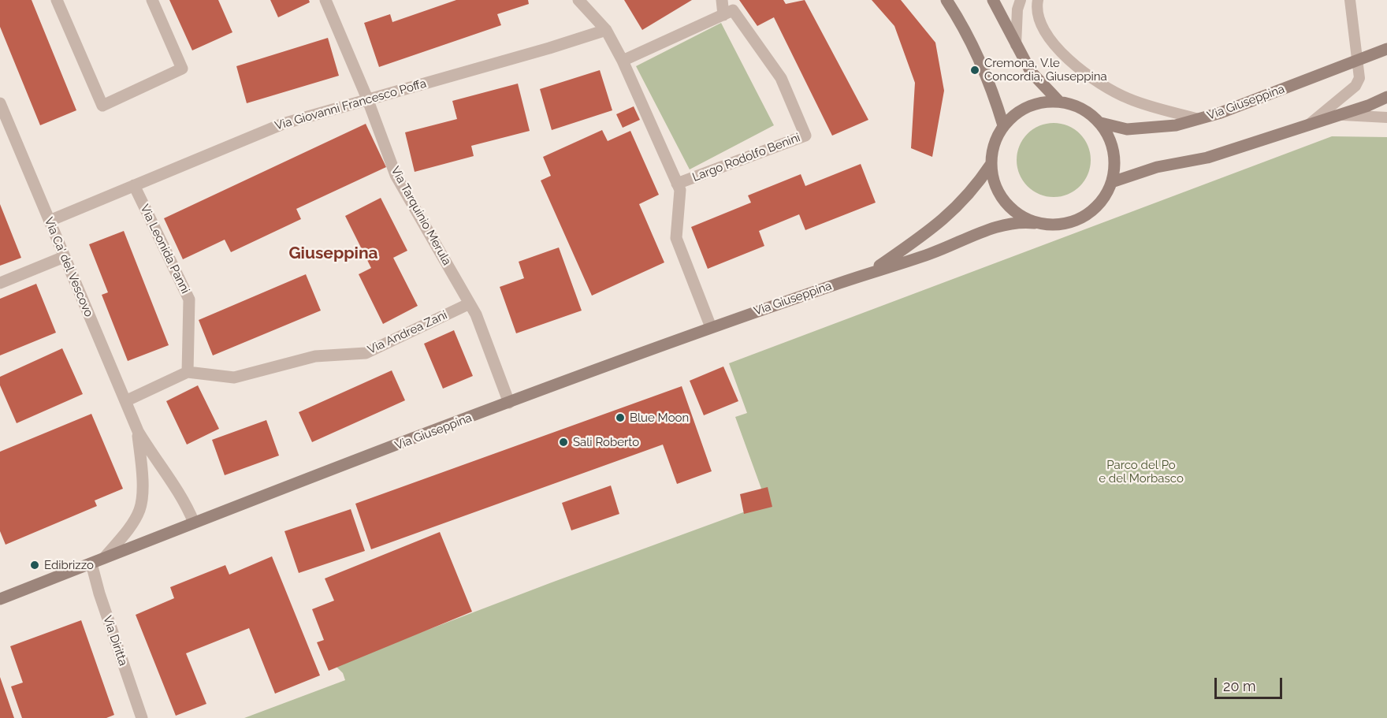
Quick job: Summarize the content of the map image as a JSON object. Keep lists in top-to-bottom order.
{
  "streets": {
    "main road": ["Via Giuseppina"],
    "street": [
      "Via Giovanni Francesco Poffa",
      "Largo Rodolfo Benini",
      "Via Tarquinio Merula",
      "Via Leonida Panni",
      "Via Ca' del Vescovo",
      "Via Andrea Zani",
      "Via Diritta"
    ]
  },
  "crossings": [
    ["Via Giuseppina", "Largo Rodolfo Benini"],
    ["Via Giuseppina", "Via Tarquinio Merula"],
    ["Via Giuseppina", "Via Ca' del Vescovo"],
    ["Via Giuseppina", "Via Diritta"],
    ["Via Giovanni Francesco Poffa", "Largo Rodolfo Benini"],
    ["Via Giovanni Francesco Poffa", "Via Tarquinio Merula"],
    ["Via Giovanni Francesco Poffa", "Via Leonida Panni"],
    ["Via Giovanni Francesco Poffa", "Via Ca' del Vescovo"],
    ["Via Tarquinio Merula", "Via Andrea Zani"],
    ["Via Leonida Panni", "Via Andrea Zani"]
  ],
  "districts": ["Giuseppina"],
  "parks": ["Parco del Po e del Morbasco"],
  "places": [
    "Cremona, V.le Concordia, Giuseppina",
    "Blue Moon",
    "Sali Roberto",
    "Edibrizzo"
  ],
  "scale_bar": "20 m"
}
